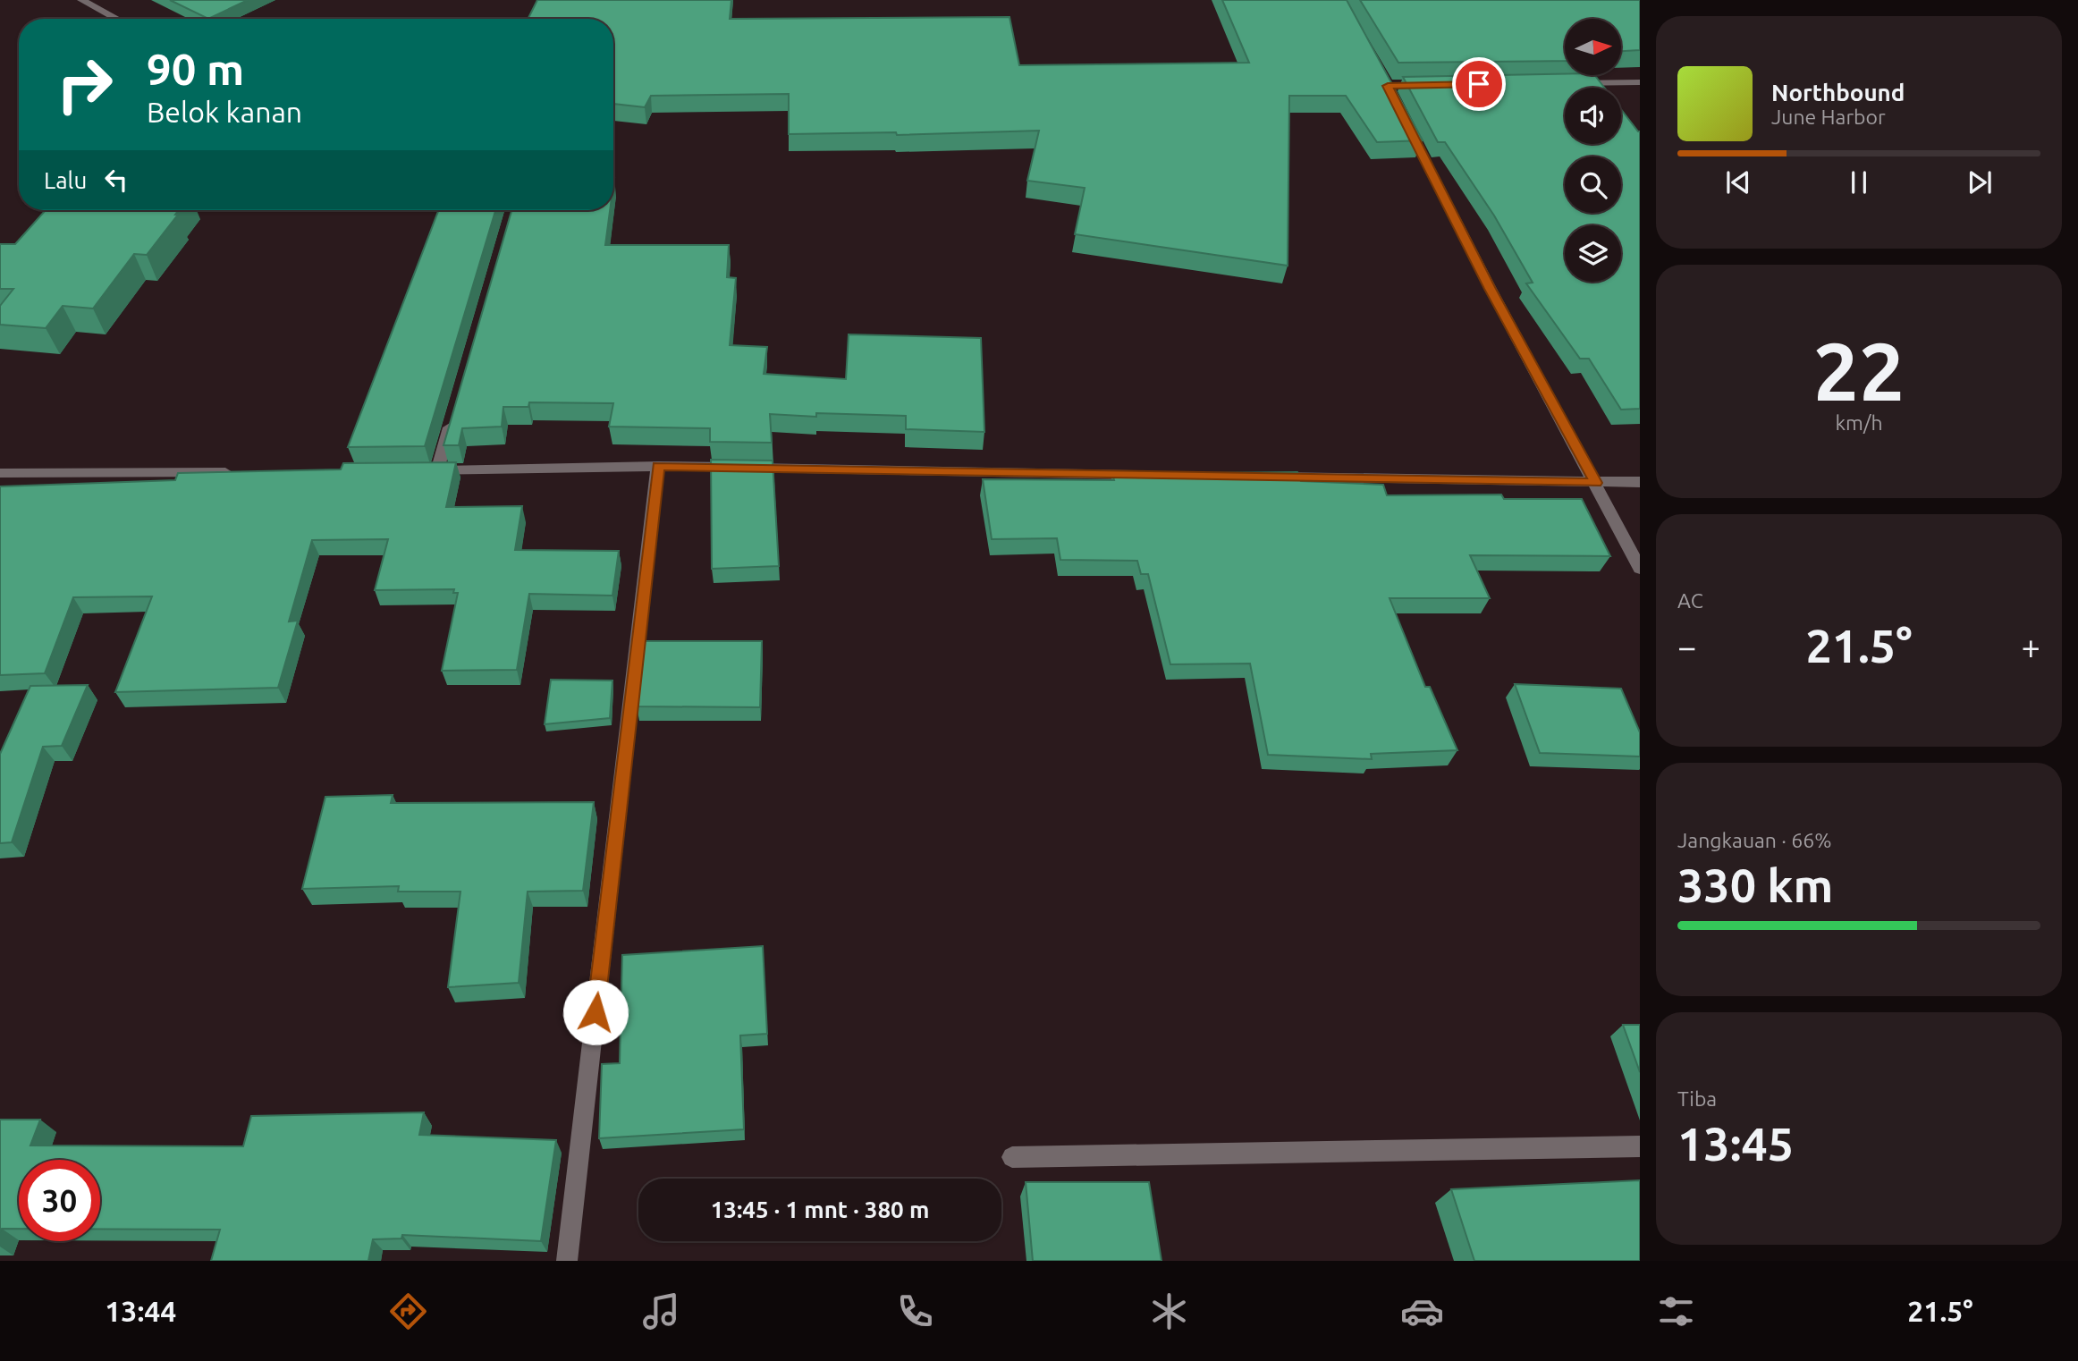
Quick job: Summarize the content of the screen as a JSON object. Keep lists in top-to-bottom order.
{
  "north": "right",
  "page": {
    "turn": ["90 m", "Belok kanan"],
    "song": ["Northbound", "June Harbor"],
    "then": "Lalu",
    "tile": [
      ["22", "km/h"],
      "AC",
      ["Jangkauan · 66%", "330 km"],
      ["Tiba", "13:45"]
    ],
    "heat": ["−", "21.5°", "+"],
    "limit": "30",
    "trip": "13:45 · 1 mnt · 380 m",
    "tabs": ["13:44", "21.5°"]
  }
}
